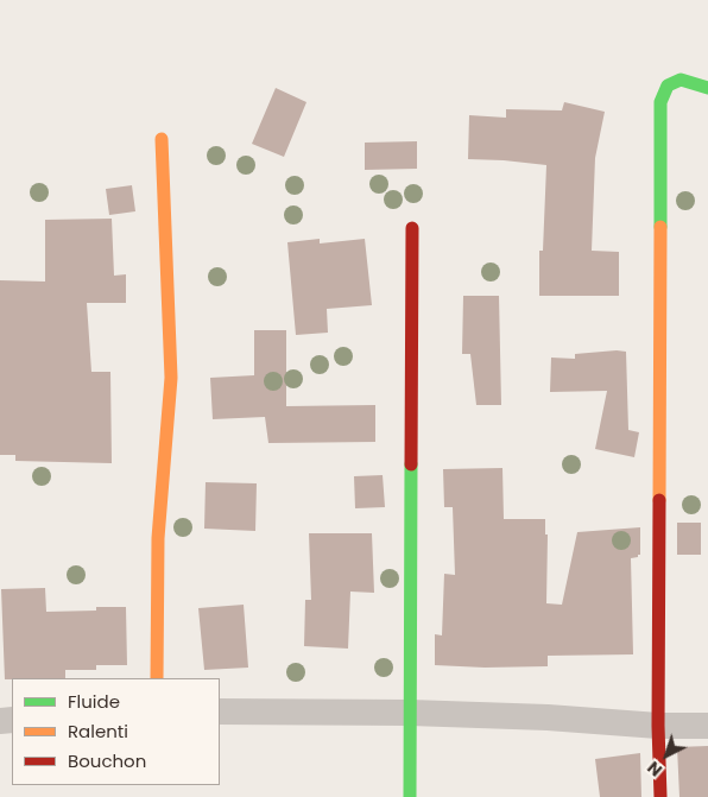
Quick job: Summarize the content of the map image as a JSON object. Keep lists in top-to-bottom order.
{
  "legend": ["Fluide", "Ralenti", "Bouchon"],
  "north": "bottom left"
}
